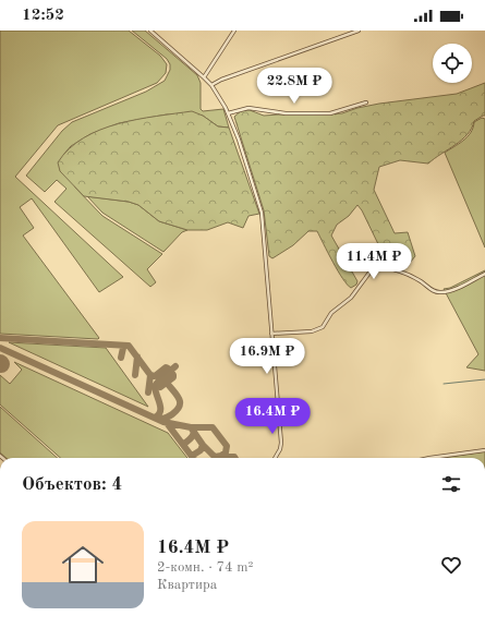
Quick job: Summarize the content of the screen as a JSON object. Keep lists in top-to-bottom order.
{
  "page": {
    "status": "12:52",
    "price": [
      "22.8M ₽",
      "11.4M ₽",
      "16.9M ₽",
      "16.4M ₽"
    ],
    "heading": "Объектов: 4",
    "list": [
      {
        "name": "16.4M ₽",
        "note": "2-комн. · 74 m² · Квартира"
      }
    ]
  }
}
